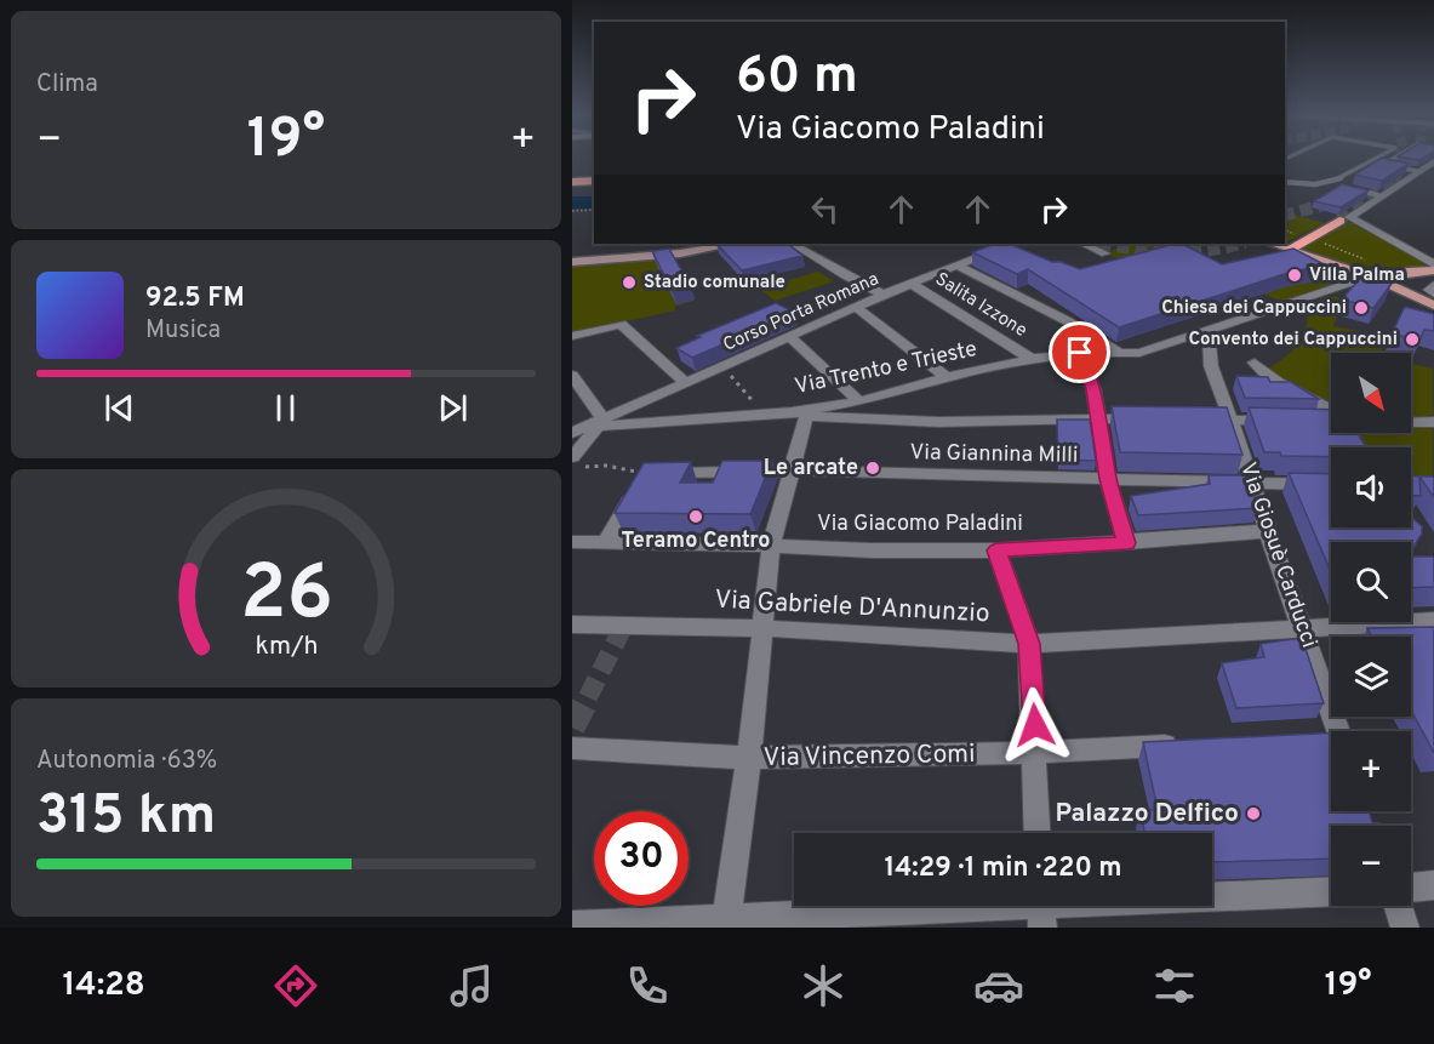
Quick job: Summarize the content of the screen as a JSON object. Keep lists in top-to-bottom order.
{
  "streets": {
    "street": [
      "Salita Izzone",
      "Corso Porta Romana",
      "Via Trento e Trieste",
      "Via Giannina Milli",
      "Via Giacomo Paladini",
      "Via Giosuè Carducci",
      "Via Gabriele D'Annunzio",
      "Via Vincenzo Comi"
    ]
  },
  "crossings": [
    ["Salita Izzone", "Corso Porta Romana"],
    ["Salita Izzone", "Via Trento e Trieste"],
    ["Corso Porta Romana", "Via Trento e Trieste"],
    ["Via Trento e Trieste", "Via Giosuè Carducci"],
    ["Via Giannina Milli", "Via Giosuè Carducci"],
    ["Via Giacomo Paladini", "Via Giosuè Carducci"],
    ["Via Giosuè Carducci", "Via Gabriele D'Annunzio"]
  ],
  "places": [
    "Villa Palma",
    "Stadio comunale",
    "Chiesa dei Cappuccini",
    "Convento dei Cappuccini",
    "Le arcate",
    "Teramo Centro",
    "Palazzo Delfico"
  ],
  "north": "bottom right",
  "page": {
    "tile": [
      "Clima",
      ["Autonomia · 63%", "315 km"]
    ],
    "turn": ["60 m", "Via Giacomo Paladini"],
    "heat": ["−", "19°", "+"],
    "song": ["92.5 FM", "Musica"],
    "map_buttons": ["+", "−"],
    "limit": "30",
    "trip": "14:29 · 1 min · 220 m",
    "tabs": ["14:28", "19°"],
    "gauge": ["26", "km/h"]
  }
}
